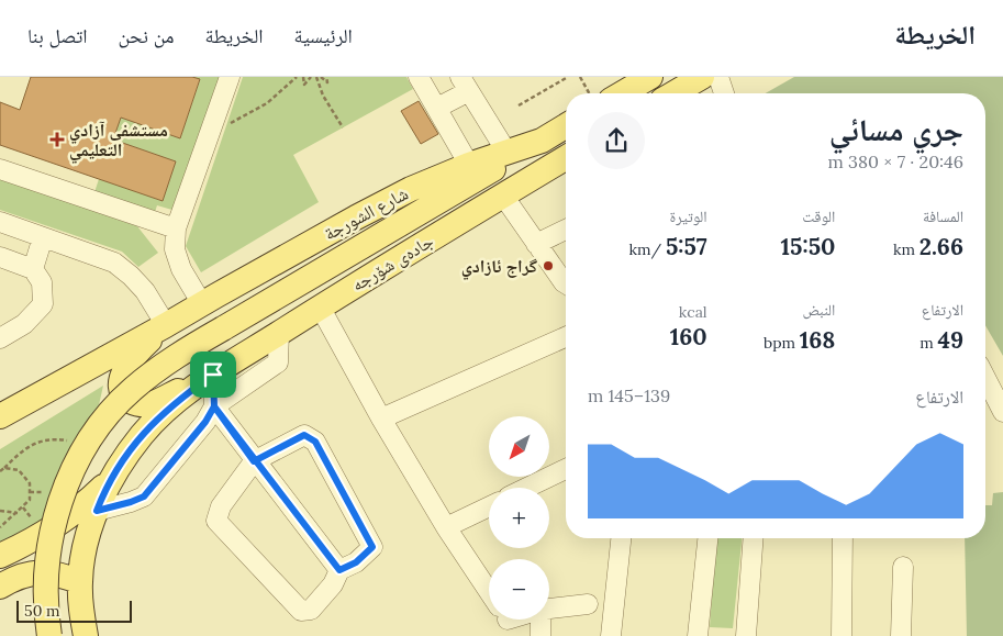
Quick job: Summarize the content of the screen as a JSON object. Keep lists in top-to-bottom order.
{
  "streets": {
    "main road": ["شارع الشورجة", "جادەی شۆرجە"]
  },
  "places": {
    "health": ["مستشفى آزادي التعليمي"],
    "other": ["گراج ئازادي"]
  },
  "scale_bar": "50 m",
  "north": "bottom left",
  "page": {
    "header": "الخريطة",
    "nav": [
      "الرئيسية",
      "الخريطة",
      "من نحن",
      "اتصل بنا"
    ],
    "heading": ["جري مسائي", "20:46 · 7 × 380 m"],
    "stats": [
      ["المسافة", "2.66 km"],
      ["الوقت", "15:50"],
      ["الوتيرة", "5:57 /km"],
      ["الارتفاع", "49 m"],
      ["النبض", "168 bpm"],
      ["kcal", "160"]
    ],
    "chart": ["الارتفاع", "139–145 m"],
    "map_buttons": ["+", "−"],
    "scale": "50 m"
  }
}
